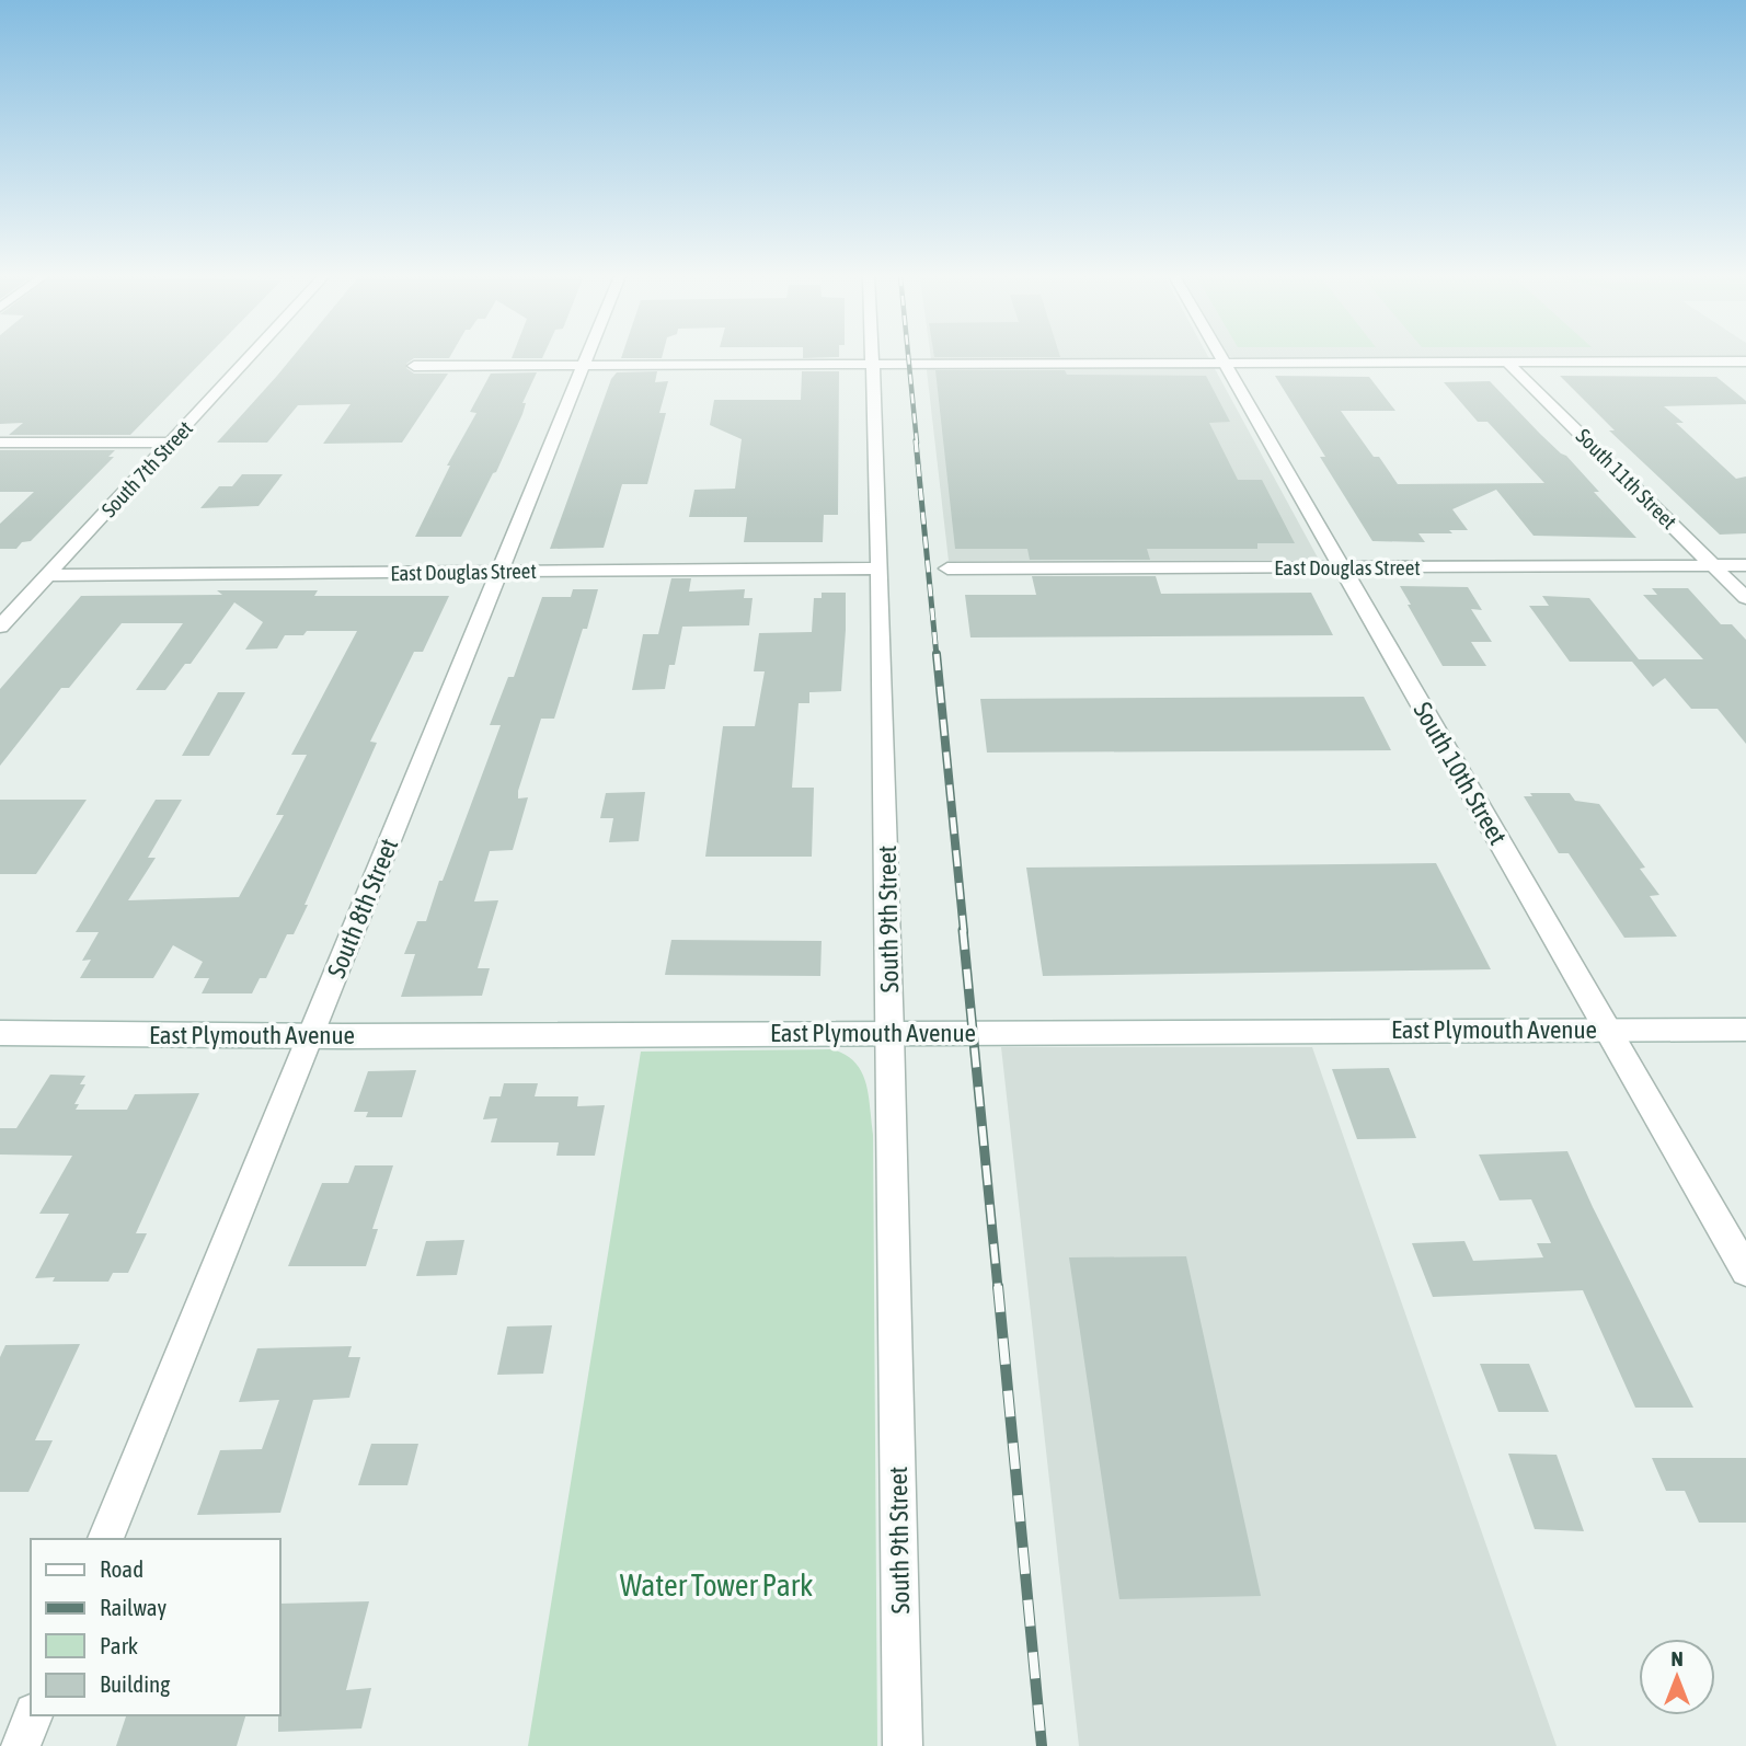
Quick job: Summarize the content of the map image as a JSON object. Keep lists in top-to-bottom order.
{
  "streets": {
    "street": [
      "South 7th Street",
      "South 11th Street",
      "East Douglas Street",
      "South 10th Street",
      "South 8th Street",
      "South 9th Street",
      "East Plymouth Avenue"
    ]
  },
  "crossings": [
    ["South 7th Street", "East Douglas Street"],
    ["South 11th Street", "East Douglas Street"],
    ["East Douglas Street", "South 10th Street"],
    ["East Douglas Street", "South 8th Street"],
    ["East Douglas Street", "South 9th Street"],
    ["South 10th Street", "East Plymouth Avenue"],
    ["South 8th Street", "East Plymouth Avenue"],
    ["South 9th Street", "East Plymouth Avenue"]
  ],
  "parks": ["Water Tower Park"],
  "legend": [
    "Road",
    "Railway",
    "Park",
    "Building"
  ],
  "north": "top"
}
